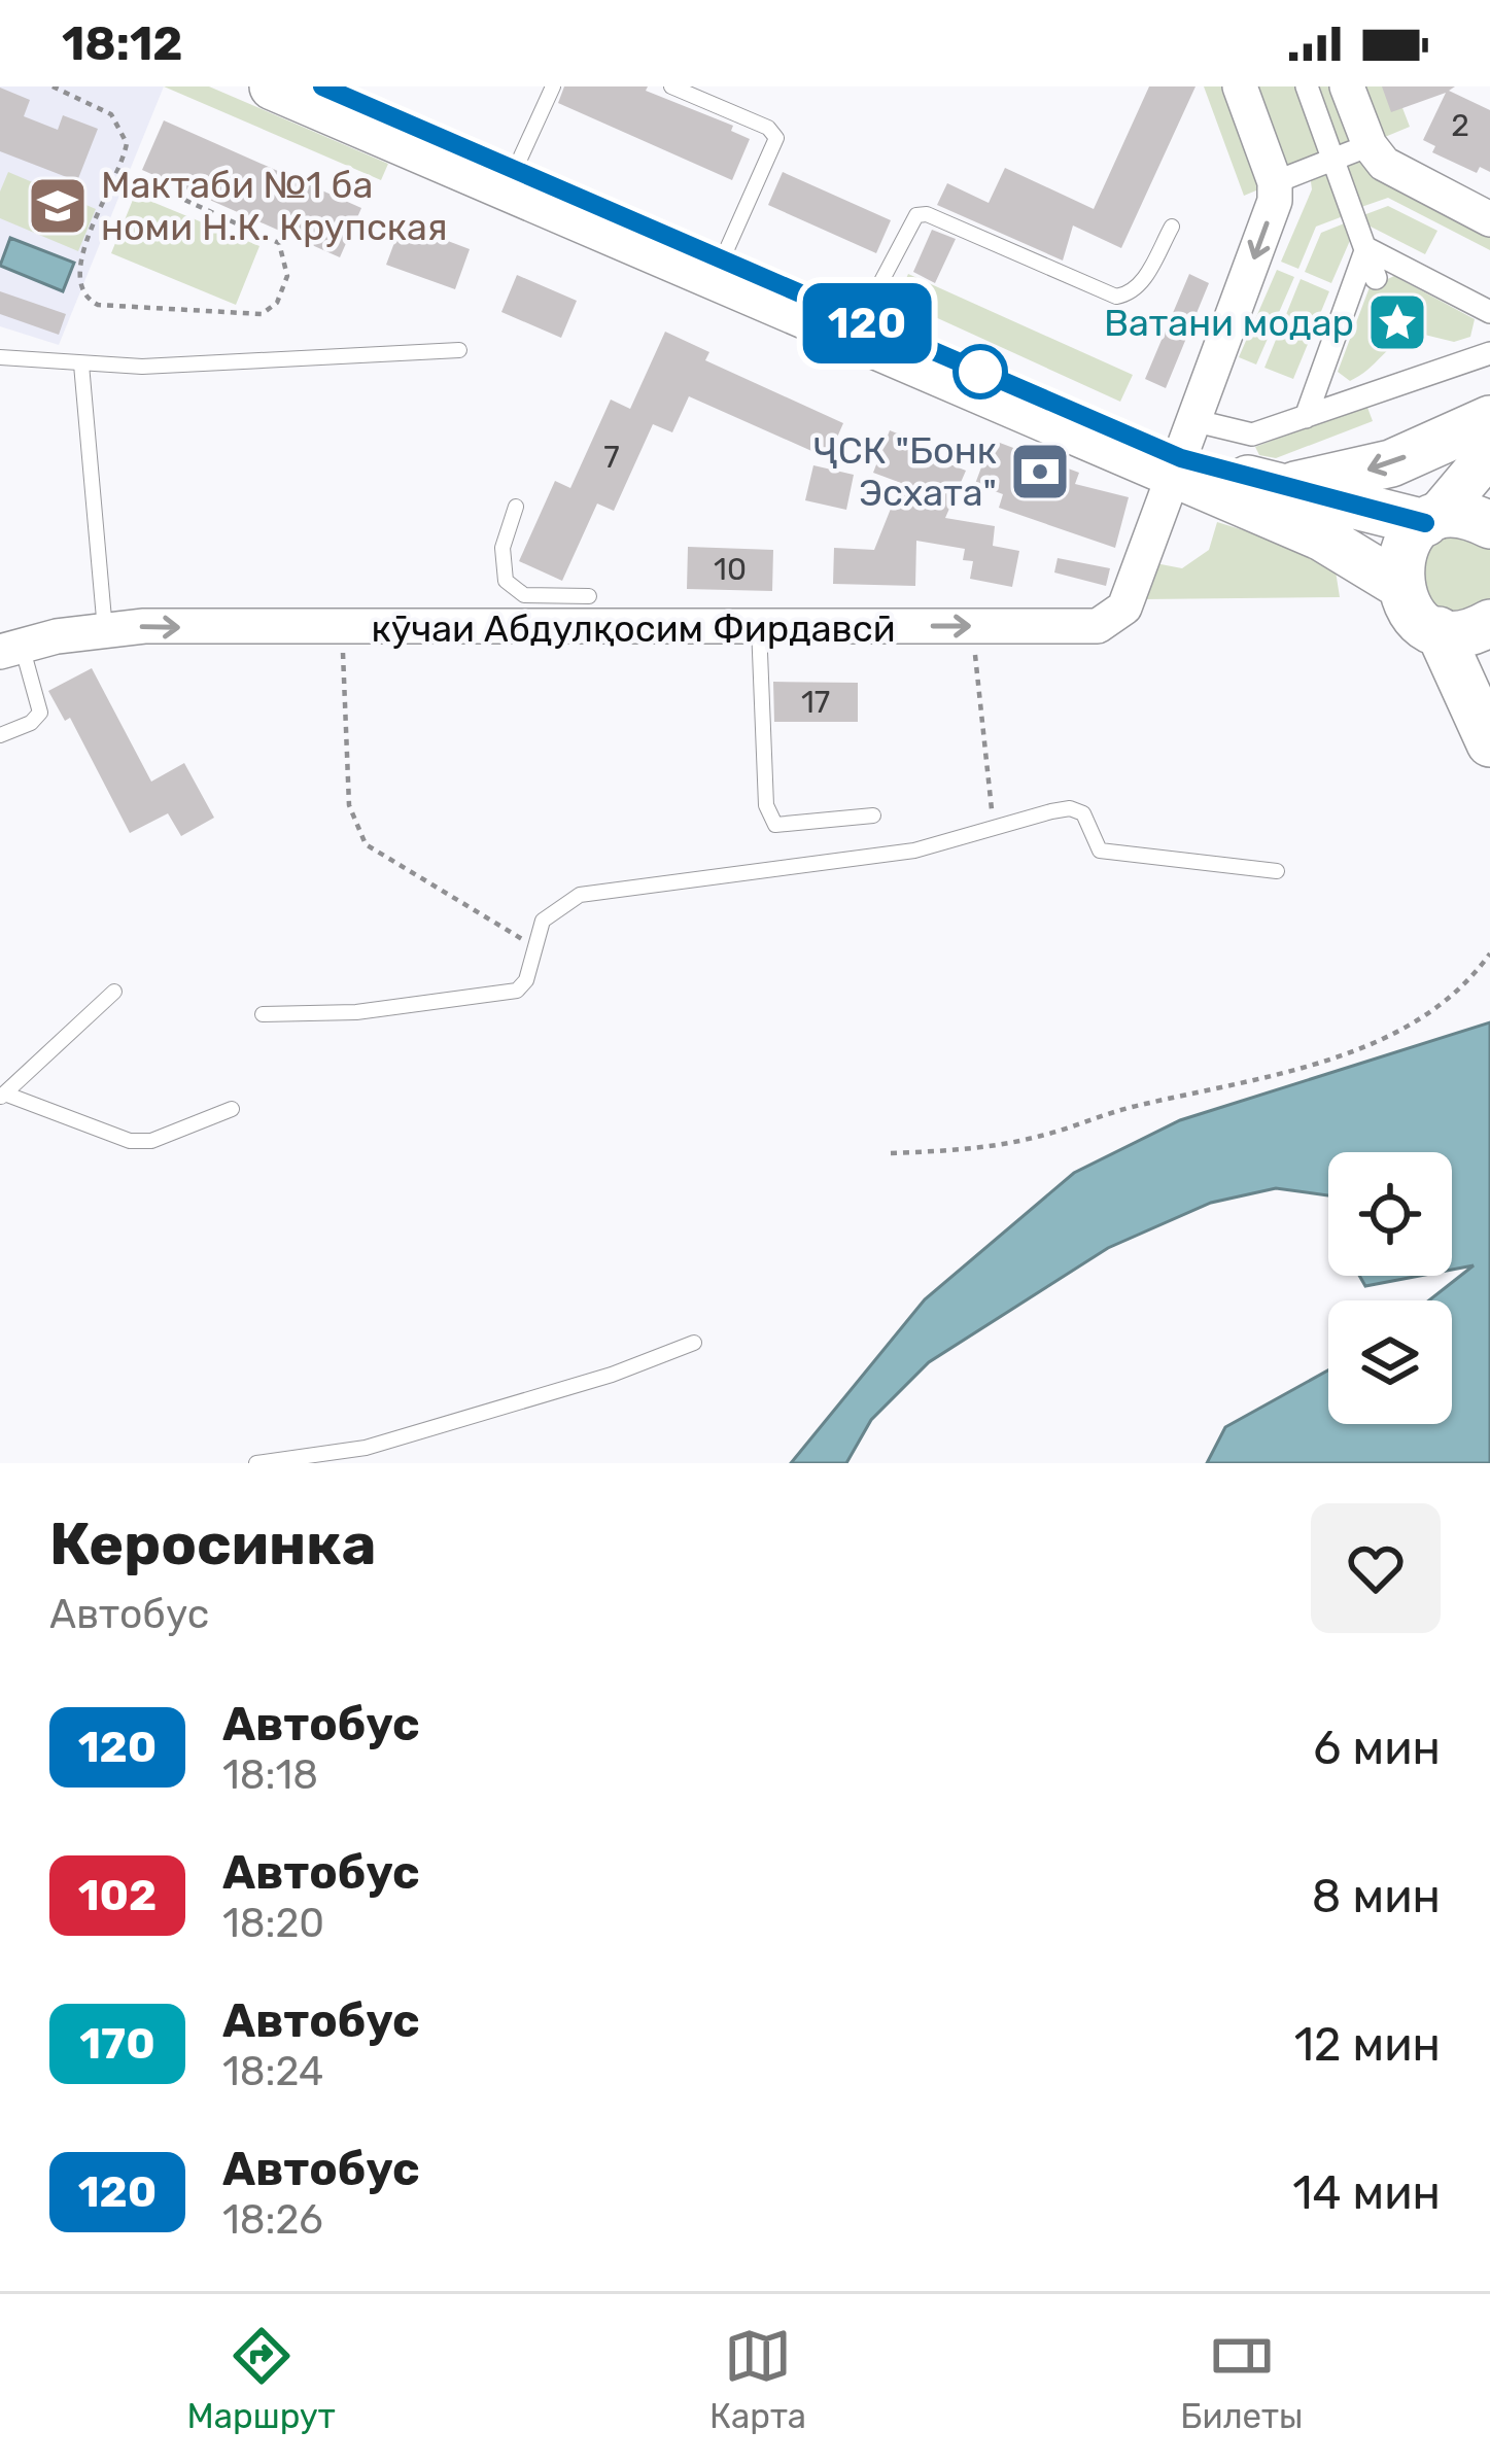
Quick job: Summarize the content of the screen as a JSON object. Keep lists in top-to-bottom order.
{
  "streets": {
    "street": ["кӯчаи Абдулқосим Фирдавсӣ"]
  },
  "places": {
    "school or university": ["Мактаби №1 ба номи Н.К. Крупская"],
    "place": ["Ватани модар"],
    "bank": ["ҶСК \"Бонк Эсхата\""]
  },
  "lines": ["bus line 120"],
  "house_numbers": [
    "2",
    "7",
    "10",
    "17"
  ],
  "page": {
    "status": "18:12",
    "on_map": "120",
    "heading": ["Керосинка", "Автобус"],
    "list": [
      {
        "mark": "120",
        "name": "Автобус",
        "note": "18:18",
        "value": "6 мин"
      },
      {
        "mark": "102",
        "name": "Автобус",
        "note": "18:20",
        "value": "8 мин"
      },
      {
        "mark": "170",
        "name": "Автобус",
        "note": "18:24",
        "value": "12 мин"
      },
      {
        "mark": "120",
        "name": "Автобус",
        "note": "18:26",
        "value": "14 мин"
      }
    ],
    "tabs": ["Маршрут", "Карта", "Билеты"]
  }
}
